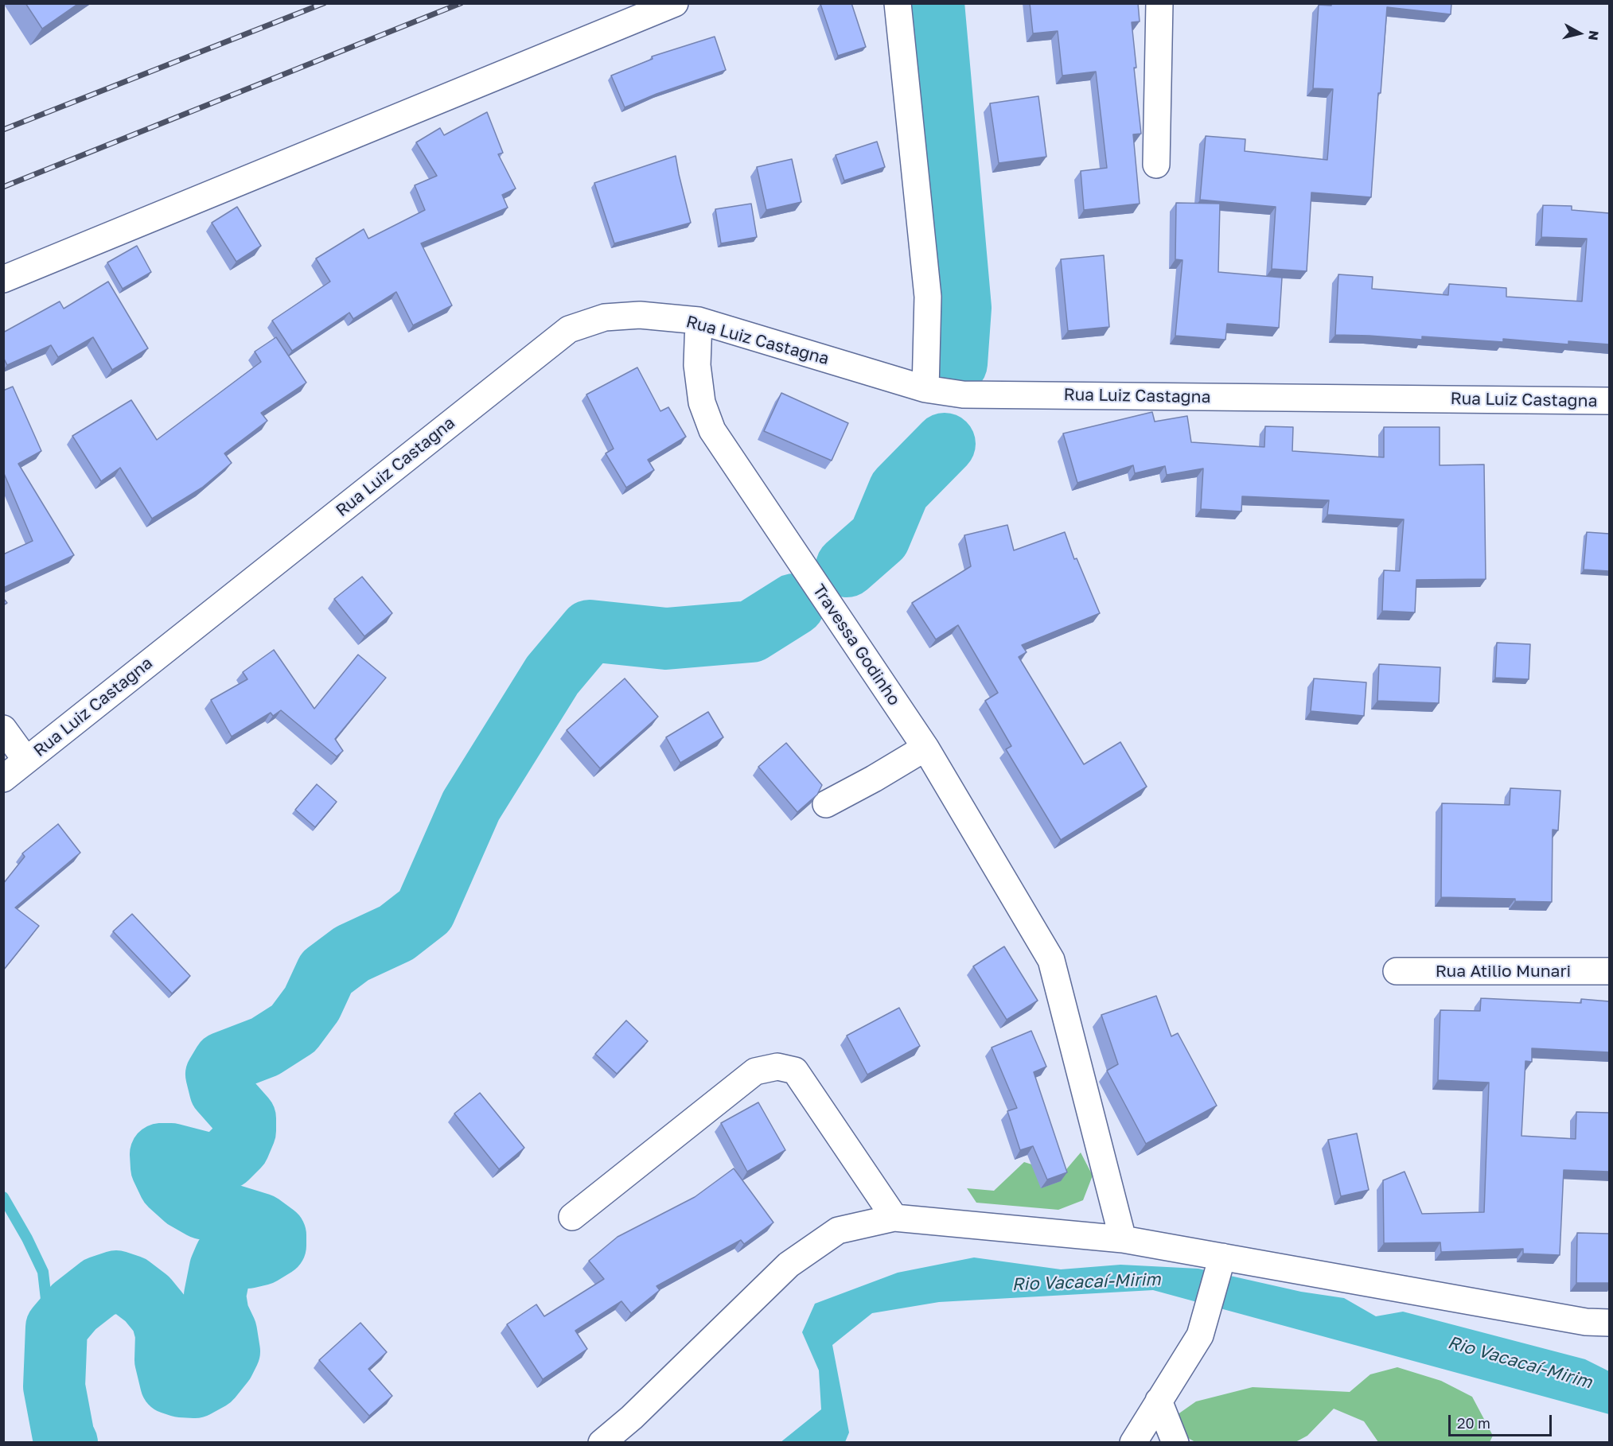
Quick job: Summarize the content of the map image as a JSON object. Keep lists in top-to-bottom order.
{
  "streets": {
    "street": ["Rua Luiz Castagna", "Travessa Godinho", "Rua Atilio Munari"]
  },
  "crossings": [
    ["Rua Luiz Castagna", "Travessa Godinho"]
  ],
  "water": ["Rio Vacacaí-Mirim"],
  "scale_bar": "20 m",
  "north": "right"
}
